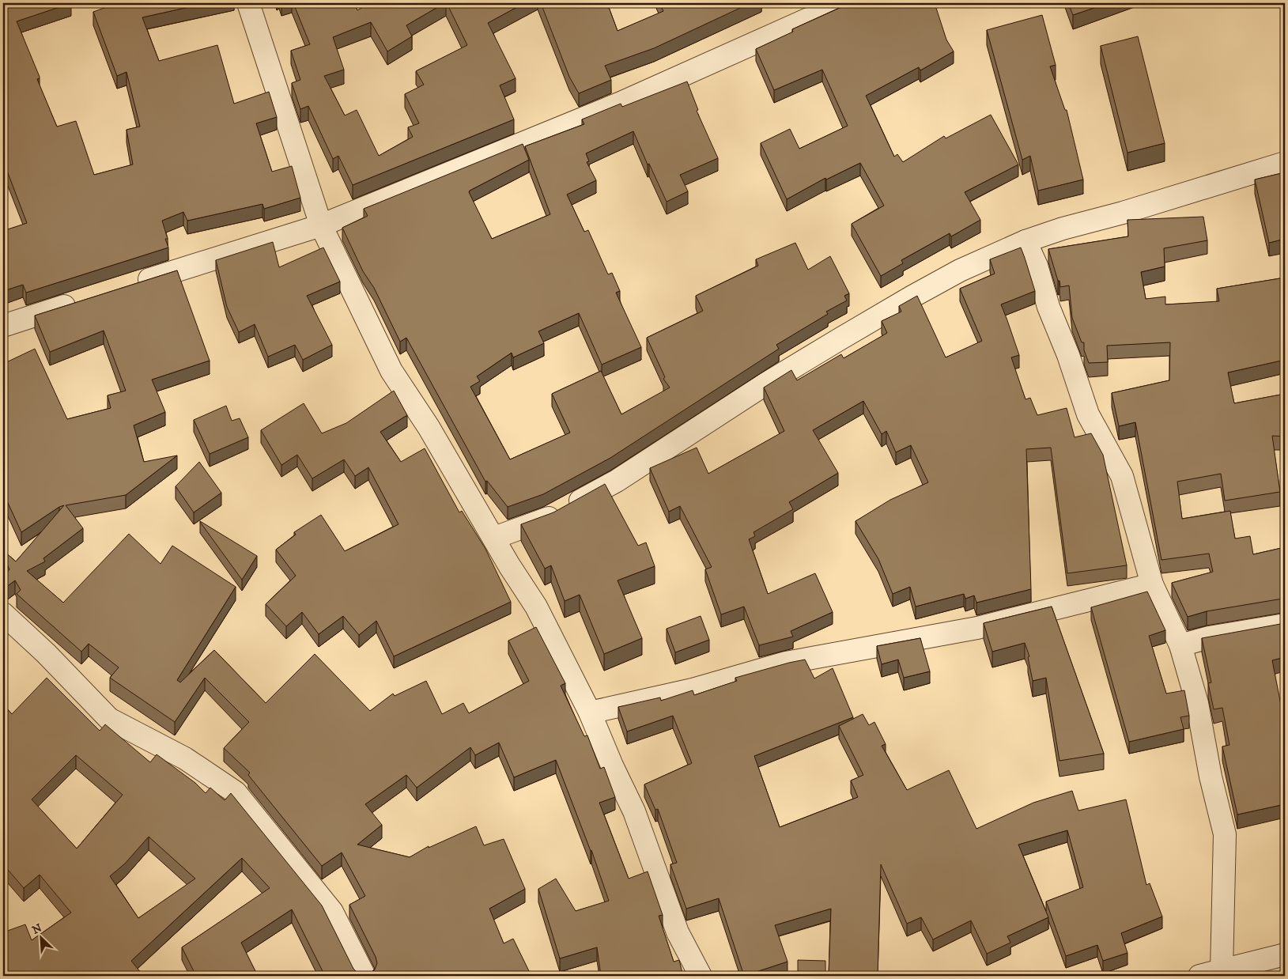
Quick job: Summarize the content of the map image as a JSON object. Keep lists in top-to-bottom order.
{
  "north": "top left"
}
